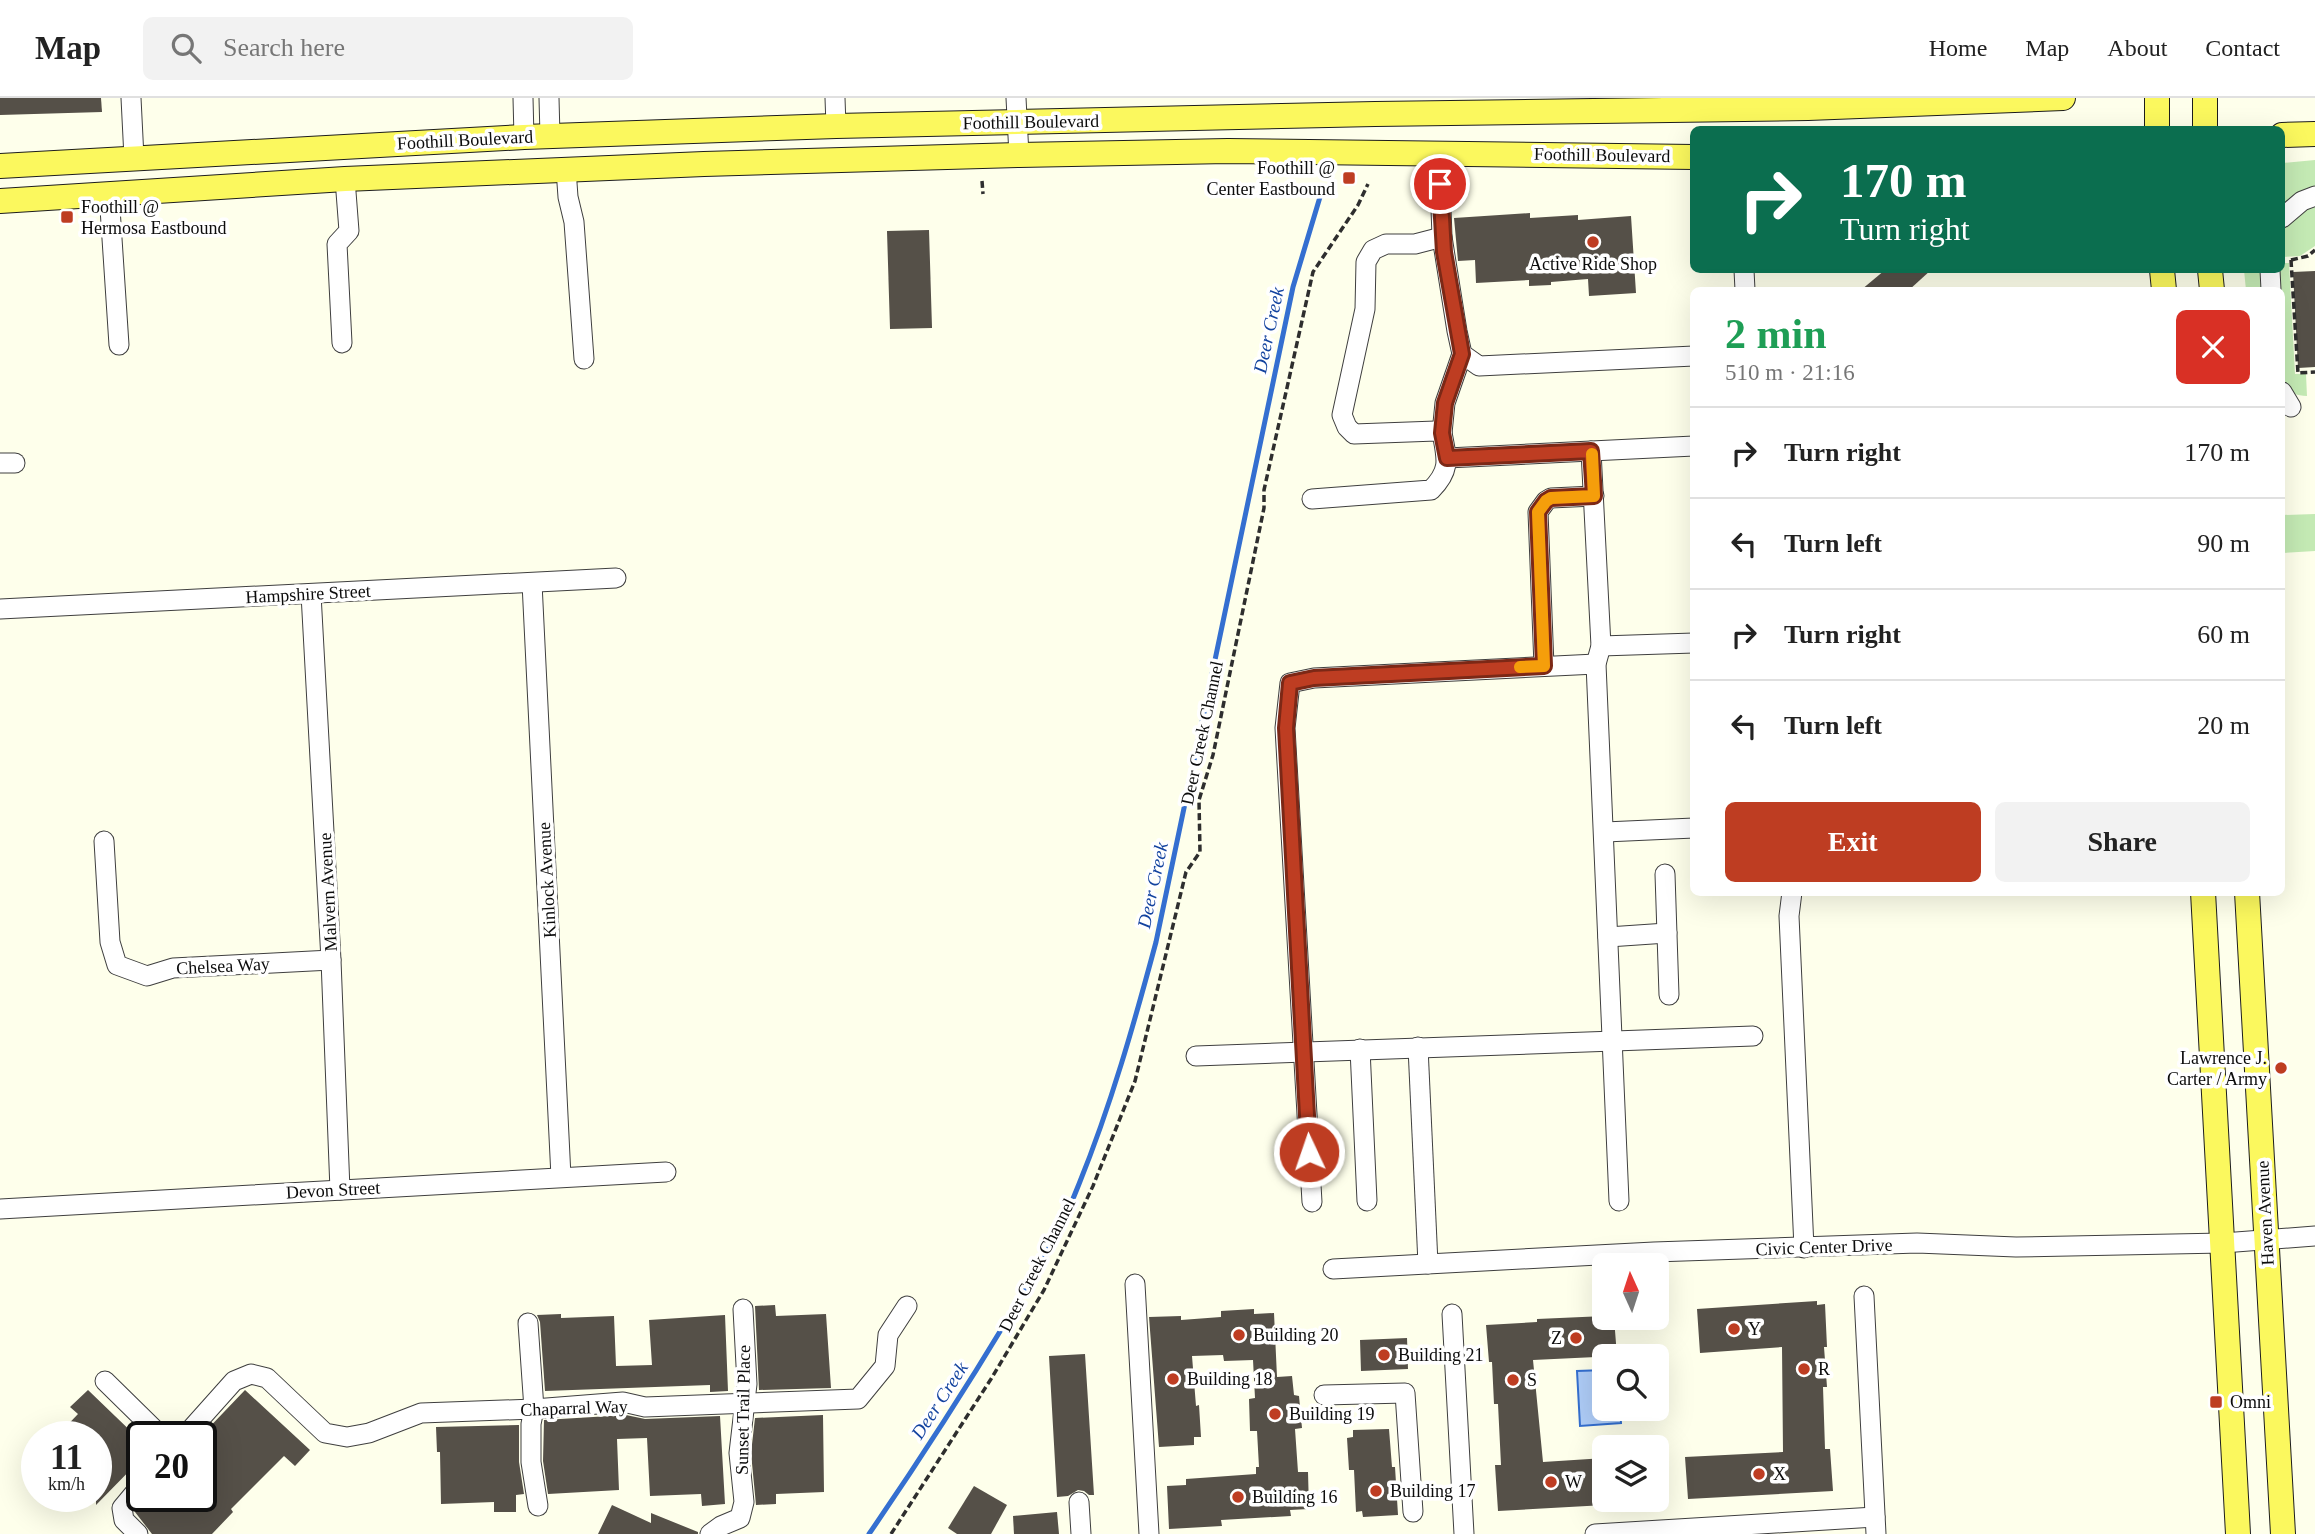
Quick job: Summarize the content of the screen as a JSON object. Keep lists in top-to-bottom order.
{
  "streets": {
    "main road": ["Foothill Boulevard", "Haven Avenue"],
    "street": [
      "Hampshire Street",
      "Kinlock Avenue",
      "Malvern Avenue",
      "Chelsea Way",
      "Devon Street",
      "Civic Center Drive",
      "Chaparral Way",
      "Sunset Trail Place"
    ],
    "path": ["Deer Creek Channel"]
  },
  "crossings": [
    ["Hampshire Street", "Kinlock Avenue"],
    ["Hampshire Street", "Malvern Avenue"],
    ["Kinlock Avenue", "Devon Street"],
    ["Malvern Avenue", "Chelsea Way"],
    ["Malvern Avenue", "Devon Street"],
    ["Haven Avenue", "Civic Center Drive"],
    ["Chaparral Way", "Sunset Trail Place"]
  ],
  "water": ["Deer Creek"],
  "places": {
    "transit": ["Foothill @ Center Eastbound", "Foothill @ Hermosa Eastbound", "Omni"],
    "other": [
      "Active Ride Shop",
      "Lawrence J. Carter / Army",
      "Y",
      "Building 20",
      "Z",
      "Building 21",
      "R",
      "Building 18",
      "S",
      "Building 19",
      "X",
      "W",
      "Building 17",
      "Building 16"
    ]
  },
  "north": "top",
  "page": {
    "header": "Map",
    "search": "Search here",
    "nav": [
      "Home",
      "Map",
      "About",
      "Contact"
    ],
    "turn": ["170 m", "Turn right"],
    "heading": ["2 min", "510 m · 21:16"],
    "list": [
      {
        "name": "Turn right",
        "value": "170 m"
      },
      {
        "name": "Turn left",
        "value": "90 m"
      },
      {
        "name": "Turn right",
        "value": "60 m"
      },
      {
        "name": "Turn left",
        "value": "20 m"
      }
    ],
    "buttons": ["Exit", "Share"],
    "speed": "11 km/h",
    "limit": "20"
  }
}
